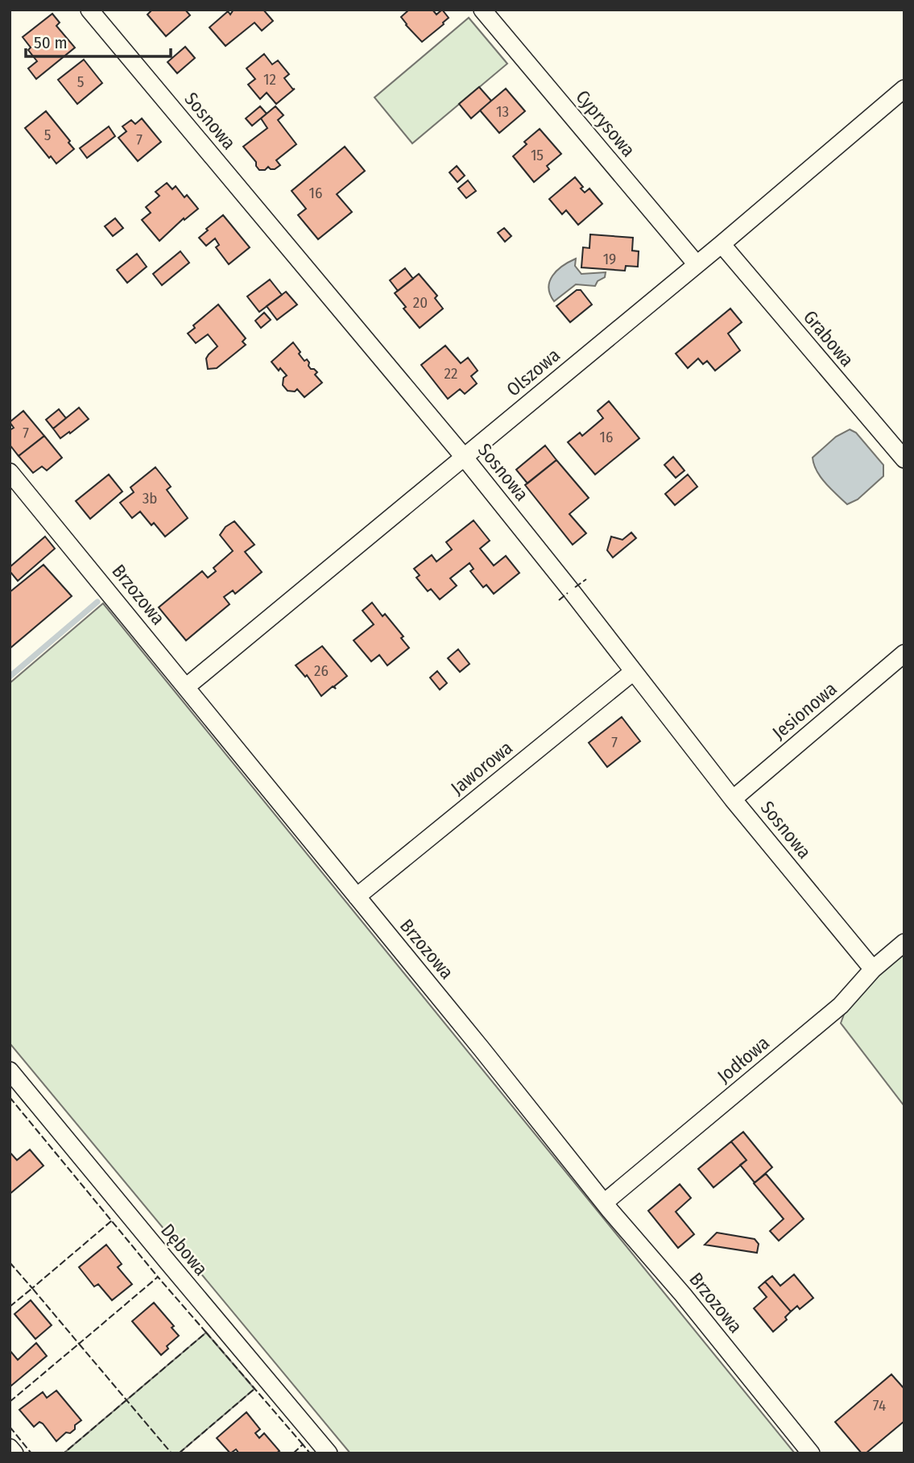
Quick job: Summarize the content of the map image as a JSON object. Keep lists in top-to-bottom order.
{
  "streets": {
    "street": [
      "Sosnowa",
      "Cyprysowa",
      "Grabowa",
      "Olszowa",
      "Brzozowa",
      "Jesionowa",
      "Jaworowa",
      "Jodłowa",
      "Dębowa"
    ]
  },
  "crossings": [
    ["Sosnowa", "Olszowa"],
    ["Sosnowa", "Jesionowa"],
    ["Sosnowa", "Jaworowa"],
    ["Sosnowa", "Jodłowa"],
    ["Cyprysowa", "Olszowa"],
    ["Grabowa", "Olszowa"],
    ["Olszowa", "Brzozowa"],
    ["Brzozowa", "Jaworowa"],
    ["Brzozowa", "Jodłowa"]
  ],
  "house_numbers": [
    "12",
    "5",
    "13",
    "5",
    "7",
    "15",
    "16",
    "19",
    "20",
    "22",
    "7",
    "16",
    "3b",
    "26",
    "7",
    "74"
  ],
  "scale_bar": "50 m"
}
